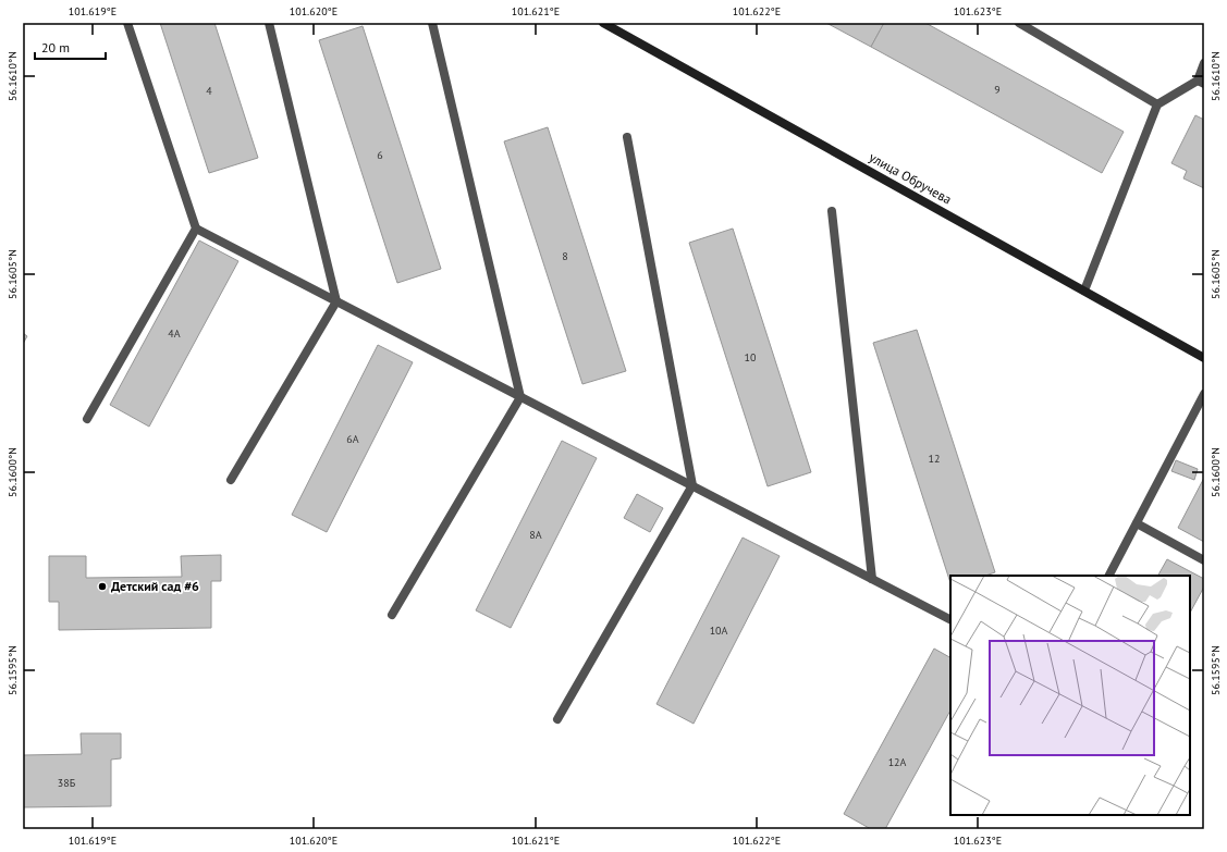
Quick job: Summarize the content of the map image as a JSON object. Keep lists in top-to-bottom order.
{
  "streets": {
    "main road": ["улица Обручева"]
  },
  "places": ["Детский сад #6"],
  "house_numbers": [
    "9",
    "4",
    "6",
    "8",
    "4А",
    "10",
    "6А",
    "12",
    "8А",
    "10А",
    "12А",
    "38Б"
  ],
  "scale_bar": "20 m",
  "coordinates": [
    "101.619°E",
    "101.620°E",
    "101.621°E",
    "101.622°E",
    "101.623°E",
    "56.1610°N",
    "56.1605°N",
    "56.1600°N",
    "56.1595°N"
  ]
}
